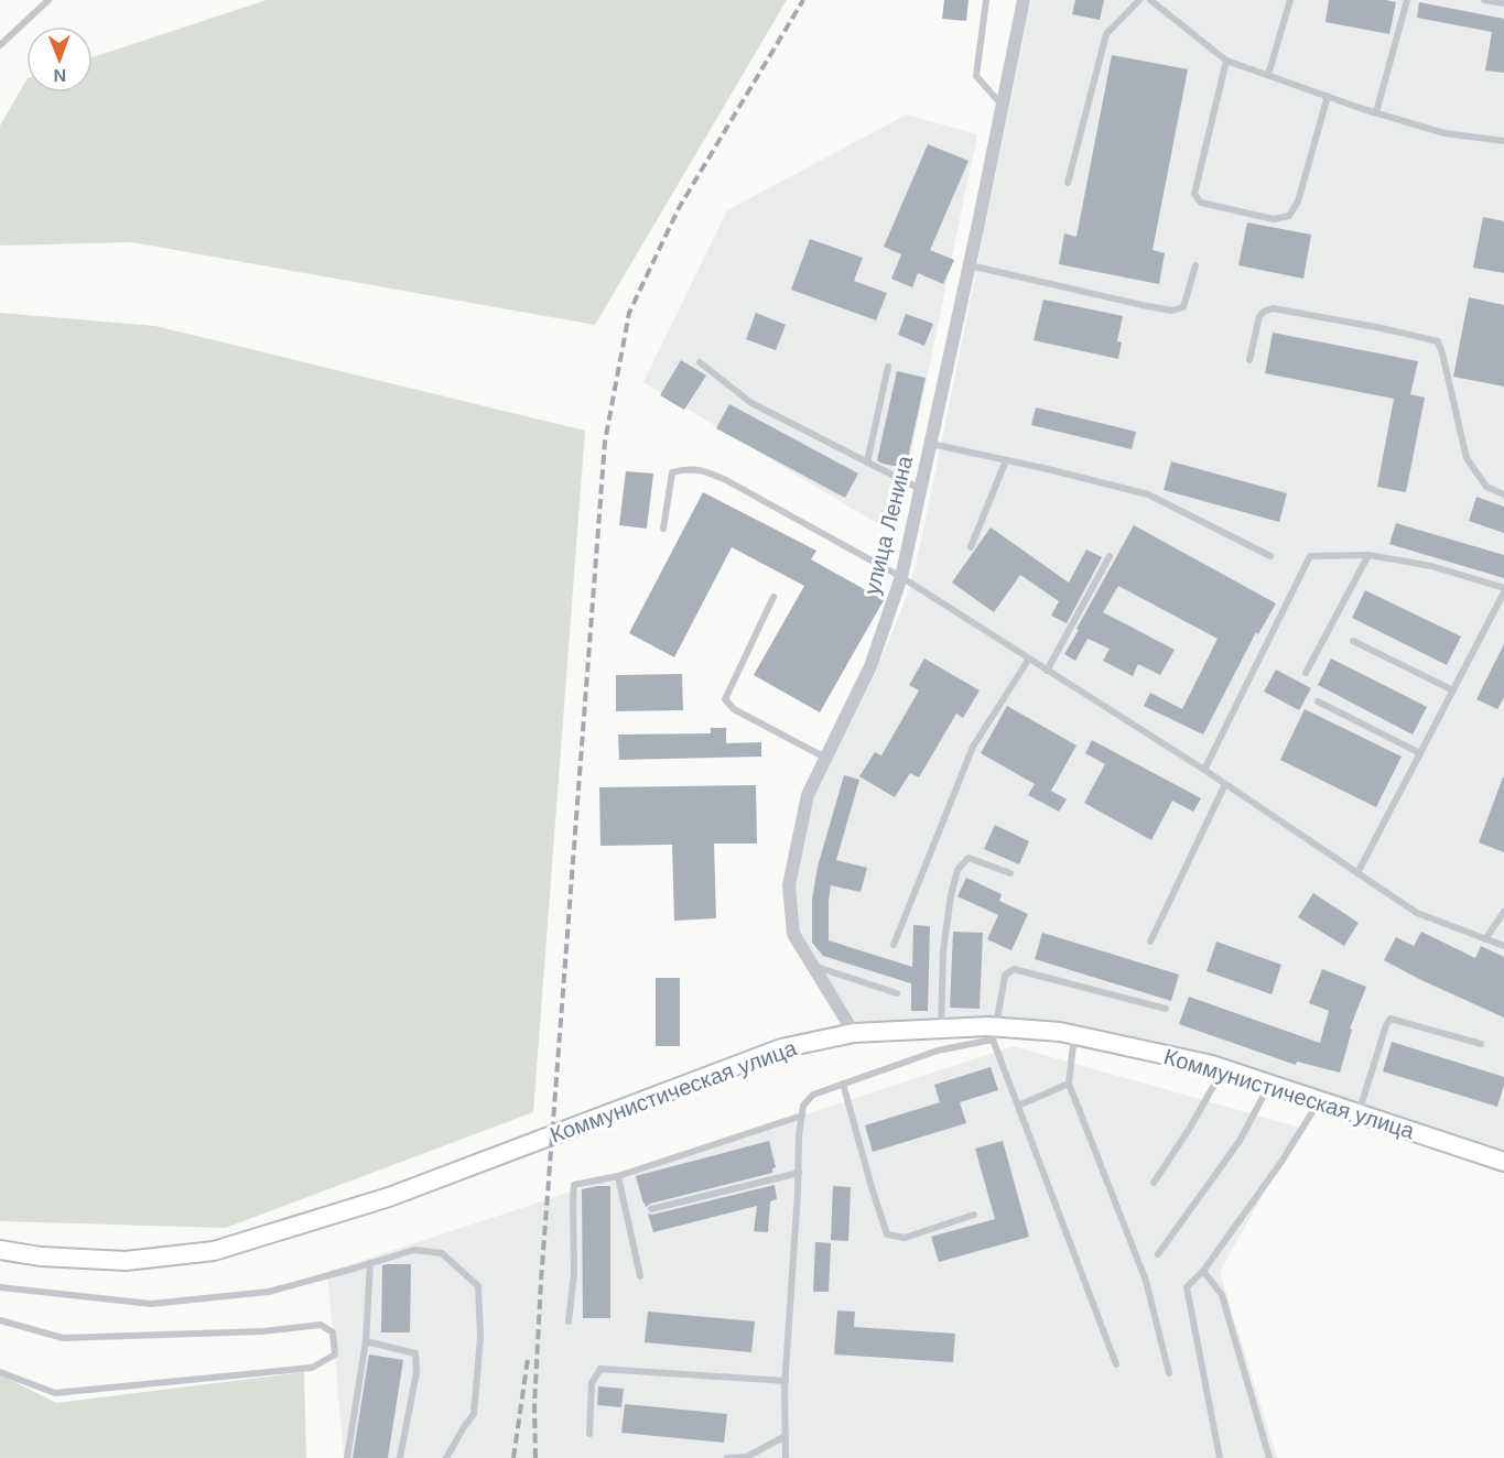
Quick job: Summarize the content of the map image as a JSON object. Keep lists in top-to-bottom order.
{
  "streets": {
    "main road": ["Коммунистическая улица"],
    "street": ["улица Ленина"]
  },
  "crossings": [
    ["улица Ленина", "Коммунистическая улица"]
  ],
  "north": "bottom"
}
